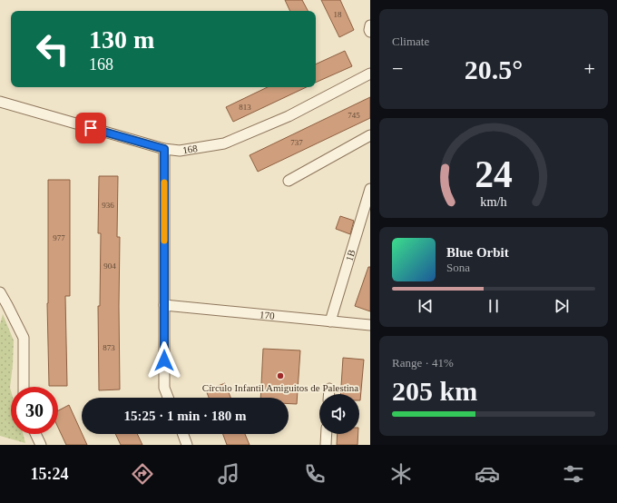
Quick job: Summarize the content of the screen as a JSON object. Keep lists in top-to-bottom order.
{
  "streets": {
    "street": ["168", "1B", "170"]
  },
  "crossings": [
    ["1B", "170"]
  ],
  "places": ["Círculo Infantil Amiguitos de Palestina"],
  "house_numbers": [
    "18",
    "813",
    "745",
    "737",
    "936",
    "977",
    "904",
    "873"
  ],
  "page": {
    "tile": [
      "Climate",
      ["Range · 41%", "205 km"]
    ],
    "turn": ["130 m", "168"],
    "heat": ["−", "20.5°", "+"],
    "song": ["Blue Orbit", "Sona"],
    "limit": "30",
    "trip": "15:25 · 1 min · 180 m",
    "tabs": "15:24",
    "gauge": ["24", "km/h"]
  }
}
